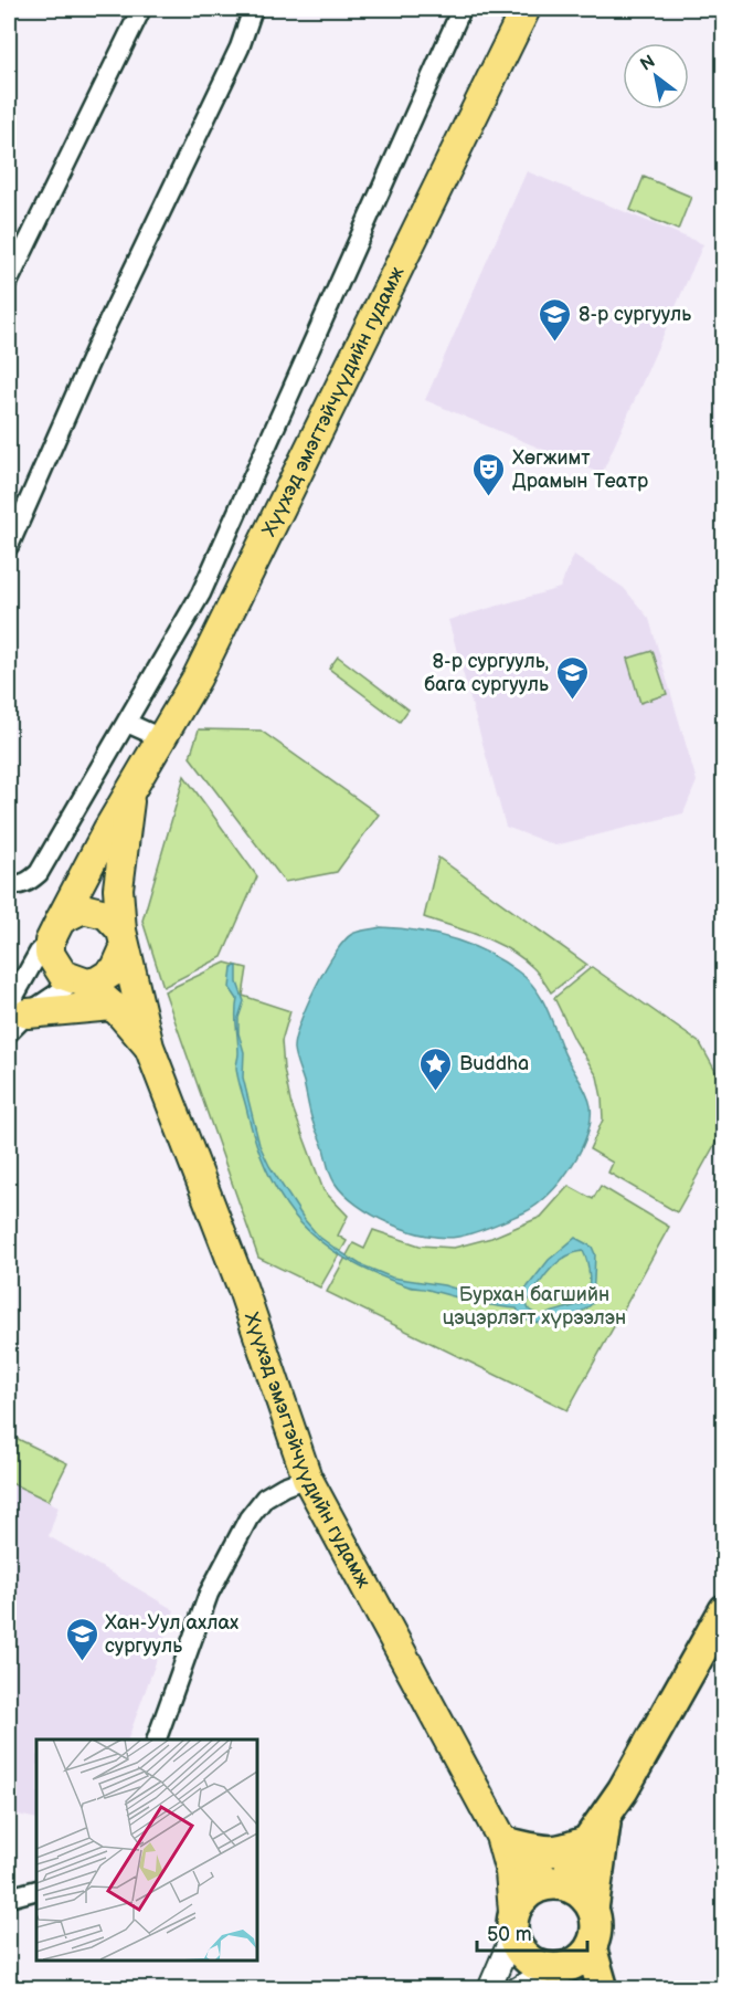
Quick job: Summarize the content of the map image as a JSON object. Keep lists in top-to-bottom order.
{
  "streets": {
    "main road": ["Хүүхэд эмэгтэйчүүдийн гудамж"]
  },
  "parks": ["Бурхан багшийн цэцэрлэгт хүрээлэн"],
  "places": {
    "school or university": ["8-р сургууль", "8-р сургууль, бага сургууль", "Хан-Уул ахлах сургууль"],
    "theatre": ["Хөгжимт Драмын Театр"],
    "place": ["Buddha"]
  },
  "scale_bar": "50 m",
  "north": "top left"
}
